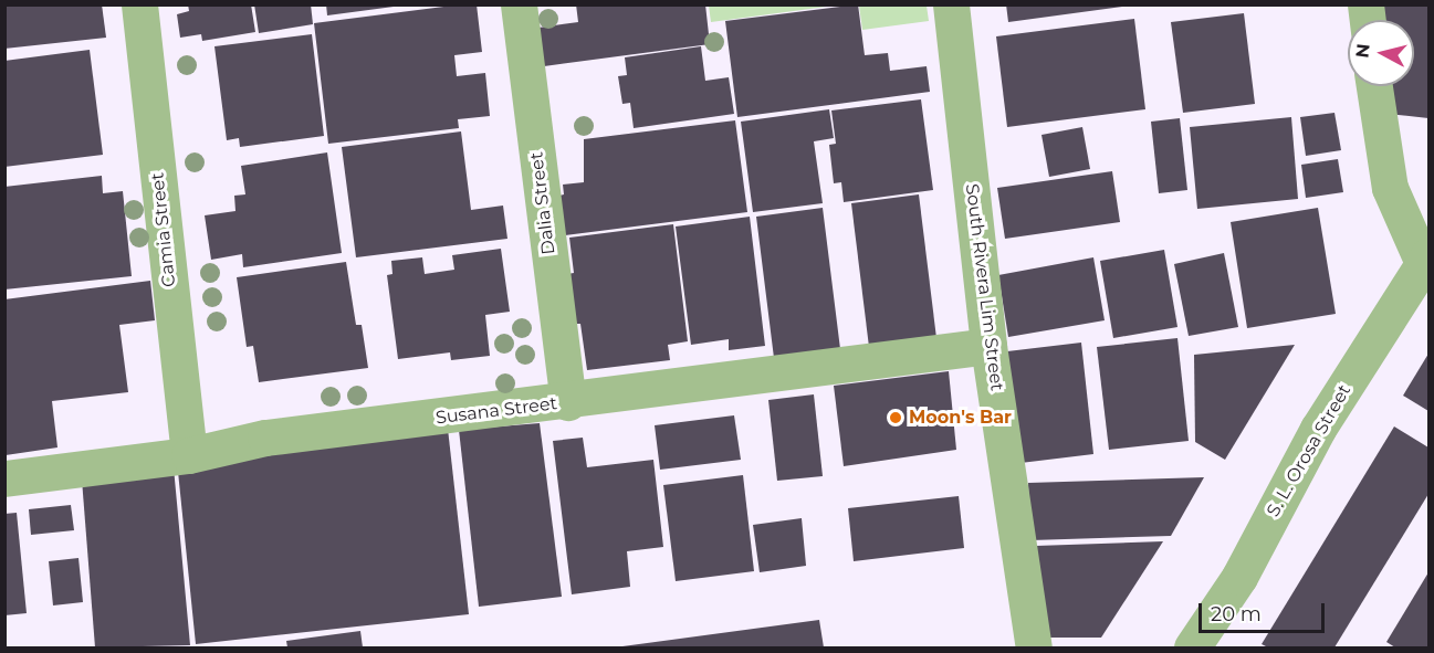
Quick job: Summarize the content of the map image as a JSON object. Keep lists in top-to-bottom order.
{
  "streets": {
    "street": [
      "Dalia Street",
      "Camia Street",
      "South Rivera Lim Street",
      "Susana Street",
      "S. L. Orosa Street"
    ]
  },
  "crossings": [
    ["Dalia Street", "Susana Street"],
    ["Camia Street", "Susana Street"],
    ["South Rivera Lim Street", "Susana Street"]
  ],
  "places": ["Moon's Bar"],
  "scale_bar": "20 m",
  "north": "left"
}
